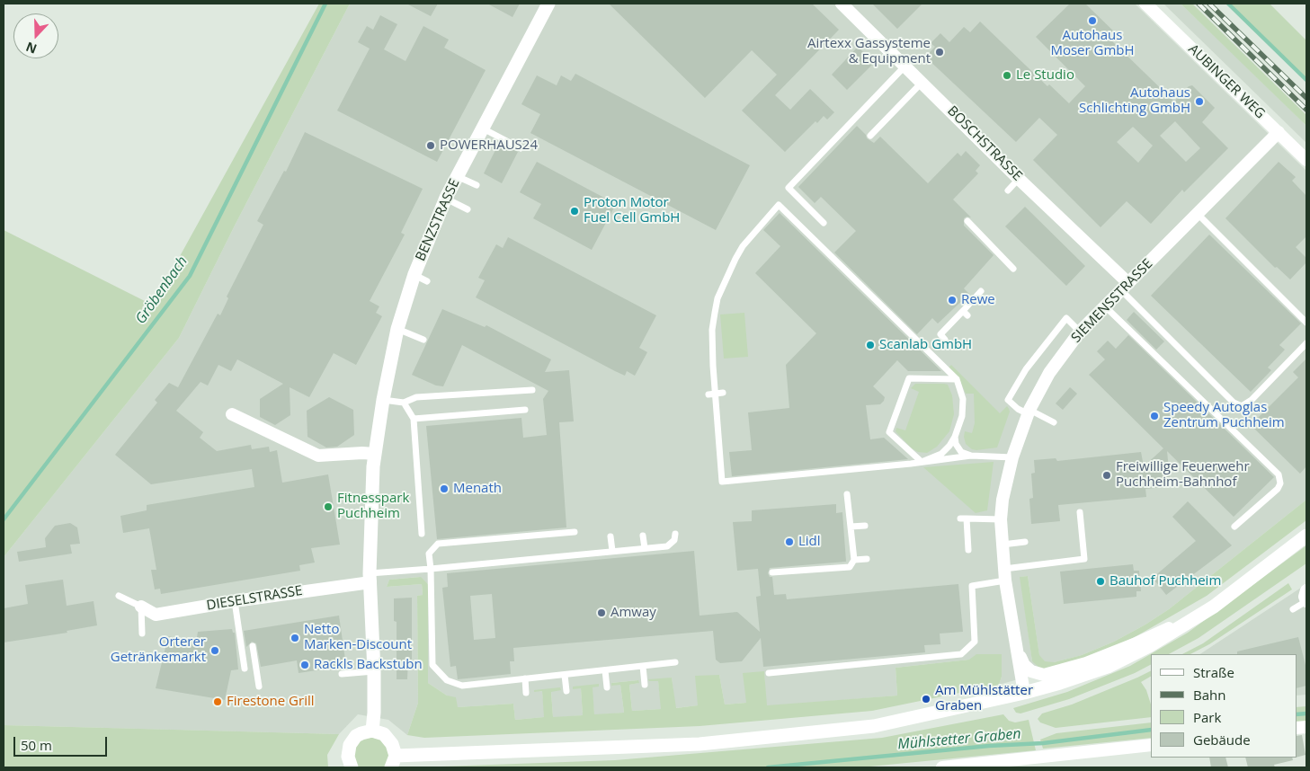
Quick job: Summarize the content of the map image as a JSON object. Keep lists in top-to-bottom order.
{
  "streets": {
    "street": [
      "AUBINGER WEG",
      "BOSCHSTRASSE",
      "BENZSTRASSE",
      "SIEMENSSTRASSE",
      "DIESELSTRASSE"
    ]
  },
  "crossings": [
    ["AUBINGER WEG", "SIEMENSSTRASSE"],
    ["BOSCHSTRASSE", "SIEMENSSTRASSE"],
    ["BENZSTRASSE", "DIESELSTRASSE"]
  ],
  "water": ["Gröbenbach", "Mühlstetter Graben"],
  "places": [
    "Autohaus Moser GmbH",
    "Airtexx Gassysteme & Equipment",
    "Le Studio",
    "Autohaus Schlichting GmbH",
    "POWERHAUS24",
    "Proton Motor Fuel Cell GmbH",
    "Rewe",
    "Scanlab GmbH",
    "Speedy Autoglas Zentrum Puchheim",
    "Freiwillige Feuerwehr Puchheim-Bahnhof",
    "Menath",
    "Fitnesspark Puchheim",
    "Lidl",
    "Bauhof Puchheim",
    "Amway",
    "Netto Marken-Discount",
    "Orterer Getränkemarkt",
    "Rackls Backstubn",
    "Am Mühlstätter Graben",
    "Firestone Grill"
  ],
  "legend": [
    "Straße",
    "Bahn",
    "Park",
    "Gebäude"
  ],
  "scale_bar": "50 m",
  "north": "bottom"
}
